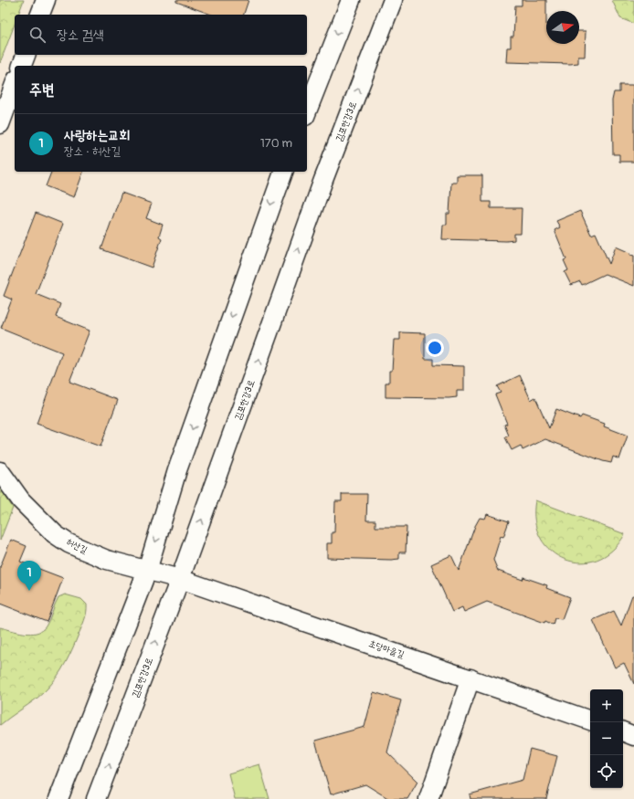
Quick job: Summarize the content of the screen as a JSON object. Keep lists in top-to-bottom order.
{
  "streets": {
    "street": ["김포한강3로", "허산길", "초당마을길"]
  },
  "crossings": [
    ["김포한강3로", "허산길"],
    ["김포한강3로", "초당마을길"],
    ["허산길", "초당마을길"]
  ],
  "north": "right",
  "page": {
    "search": "장소 검색",
    "heading": "주변",
    "list": [
      {
        "mark": "1",
        "name": "사랑하는교회",
        "note": "장소 · 허산길",
        "value": "170 m"
      }
    ],
    "pins": "1",
    "map_buttons": ["+", "−"]
  }
}
